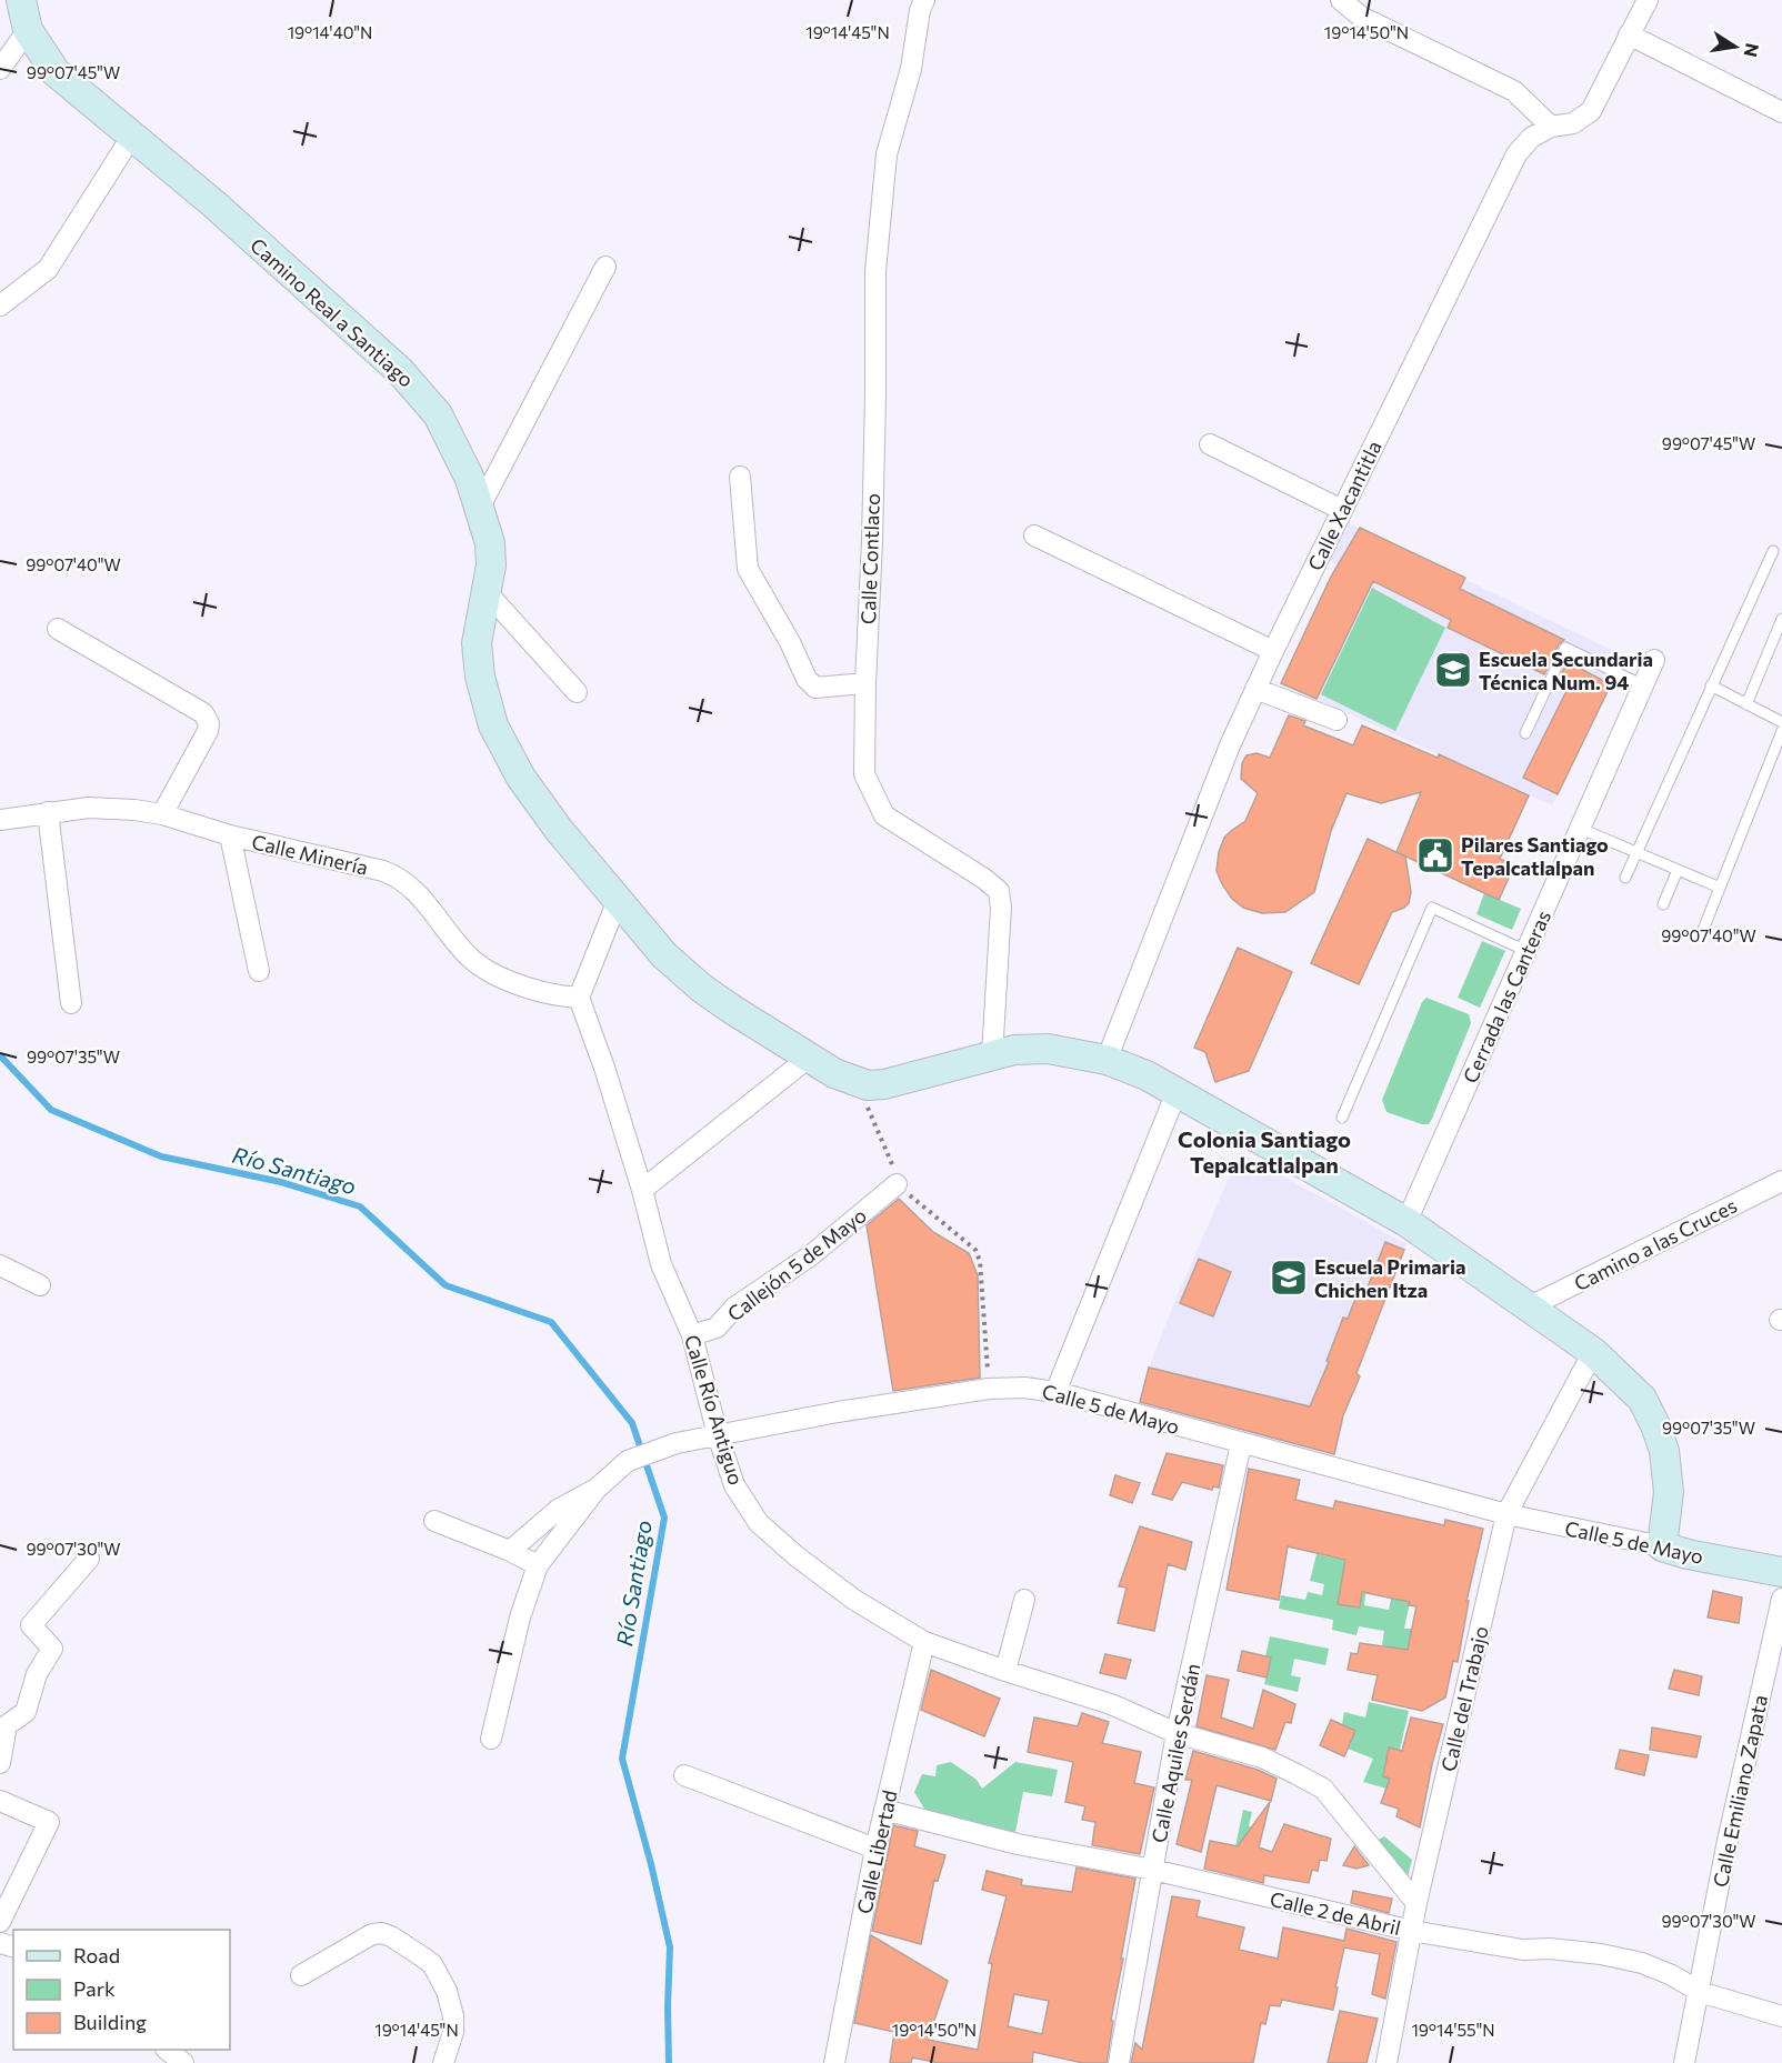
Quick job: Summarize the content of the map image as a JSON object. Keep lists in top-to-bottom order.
{
  "streets": {
    "street": [
      "Camino Real a Santiago",
      "Calle Xacantitla",
      "Calle Contlaco",
      "Calle Minería",
      "Cerrada las Canteras",
      "Camino a las Cruces",
      "Callejón 5 de Mayo",
      "Calle 5 de Mayo",
      "Calle Río Antiguo",
      "Calle del Trabajo",
      "Calle Aquiles Serdán",
      "Calle Emiliano Zapata",
      "Calle Libertad",
      "Calle 2 de Abril"
    ]
  },
  "crossings": [
    ["Calle Minería", "Calle Río Antiguo"],
    ["Callejón 5 de Mayo", "Calle Río Antiguo"],
    ["Calle 5 de Mayo", "Calle Río Antiguo"],
    ["Calle 5 de Mayo", "Calle del Trabajo"],
    ["Calle 5 de Mayo", "Calle Aquiles Serdán"],
    ["Calle Río Antiguo", "Calle del Trabajo"],
    ["Calle Río Antiguo", "Calle Aquiles Serdán"],
    ["Calle Río Antiguo", "Calle Libertad"],
    ["Calle del Trabajo", "Calle 2 de Abril"],
    ["Calle Aquiles Serdán", "Calle 2 de Abril"],
    ["Calle Emiliano Zapata", "Calle 2 de Abril"],
    ["Calle Libertad", "Calle 2 de Abril"]
  ],
  "districts": ["Colonia Santiago Tepalcatlalpan"],
  "water": ["Río Santiago"],
  "places": {
    "school or university": ["Escuela Secundaria Técnica Num. 94", "Escuela Primaria Chichen Itza"],
    "public building": ["Pilares Santiago Tepalcatlalpan"]
  },
  "legend": ["Road", "Park", "Building"],
  "north": "right",
  "coordinates": [
    "19°14'40\"N",
    "19°14'45\"N",
    "19°14'50\"N",
    "99°07'45\"W",
    "99°07'40\"W",
    "99°07'35\"W",
    "99°07'30\"W",
    "19°14'55\"N"
  ]
}
